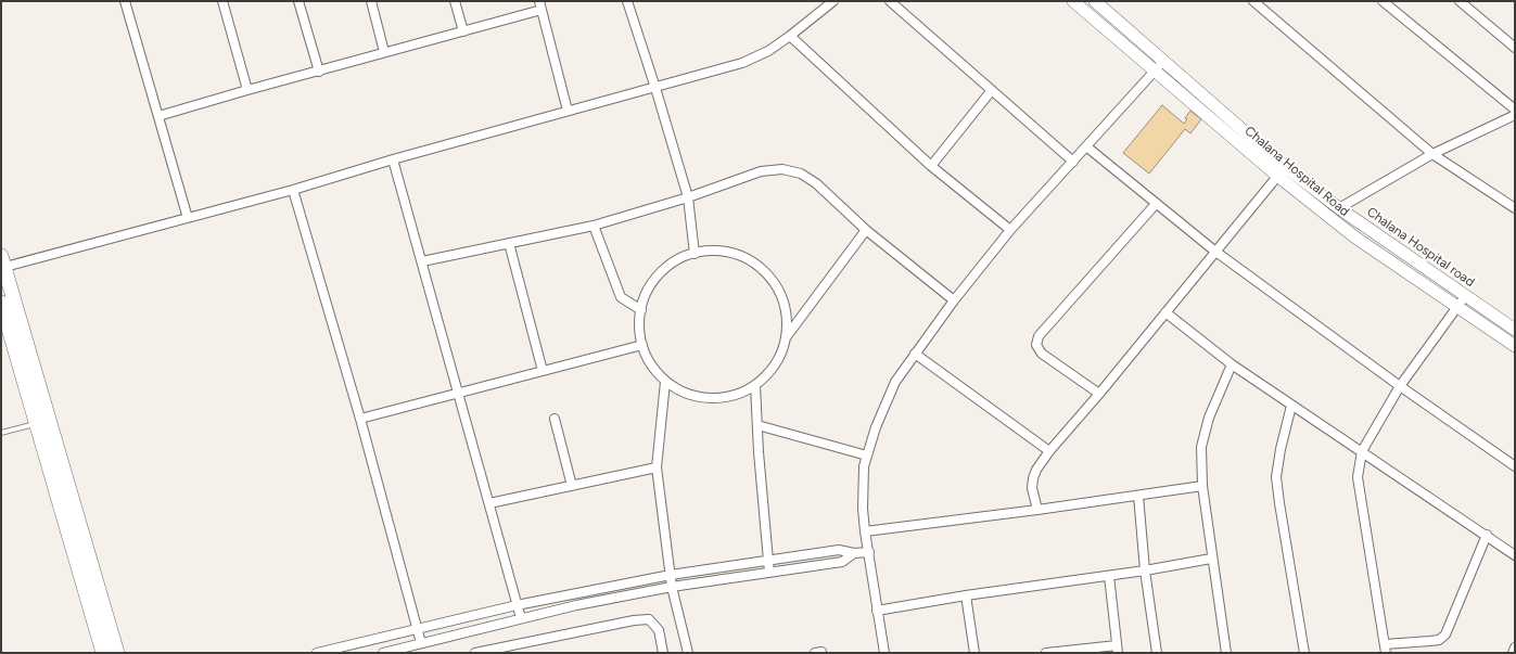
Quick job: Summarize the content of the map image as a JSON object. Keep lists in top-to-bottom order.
{
  "streets": {
    "street": ["Chalana Hospital Road", "Chalana Hospital road"]
  },
  "crossings": [
    ["Chalana Hospital Road", "Chalana Hospital road"]
  ]
}
